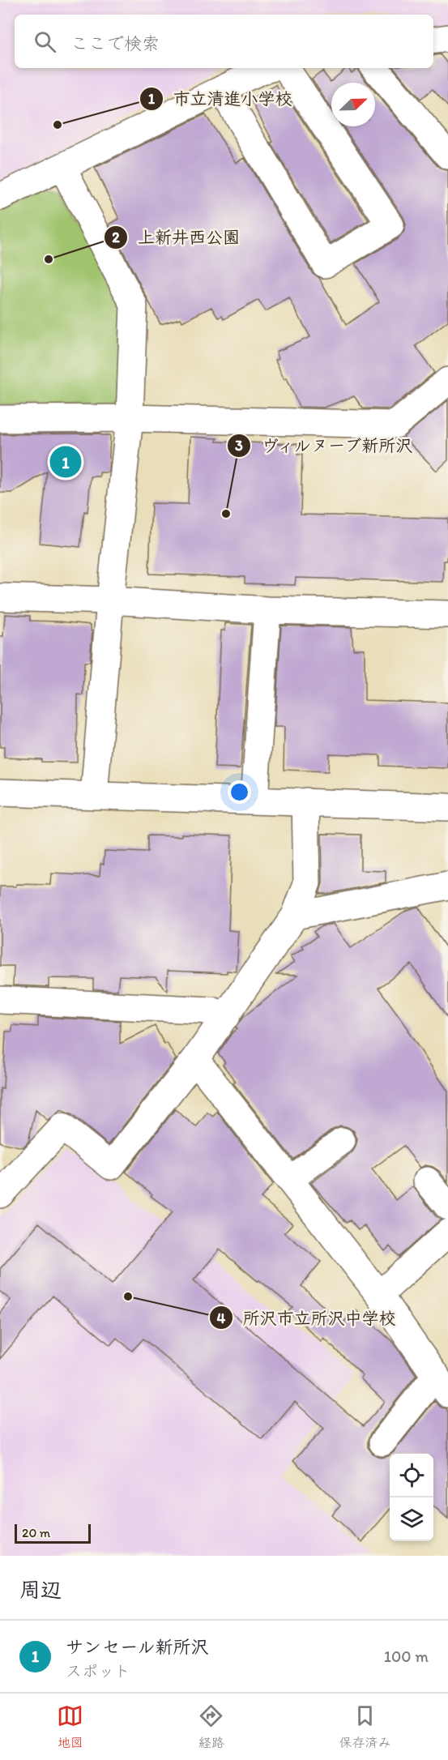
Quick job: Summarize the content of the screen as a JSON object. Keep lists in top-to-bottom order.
{
  "places": [
    "市立清進小学校",
    "上新井西公園",
    "ヴィルヌーブ新所沢",
    "所沢市立所沢中学校"
  ],
  "scale_bar": "20 m",
  "north": "top right",
  "page": {
    "search": "ここで検索",
    "pins": "1",
    "scale": "20 m",
    "heading": "周辺",
    "list": [
      {
        "mark": "1",
        "name": "サンセール新所沢",
        "note": "スポット",
        "value": "100 m"
      }
    ],
    "nav": ["地図", "経路", "保存済み"]
  }
}
